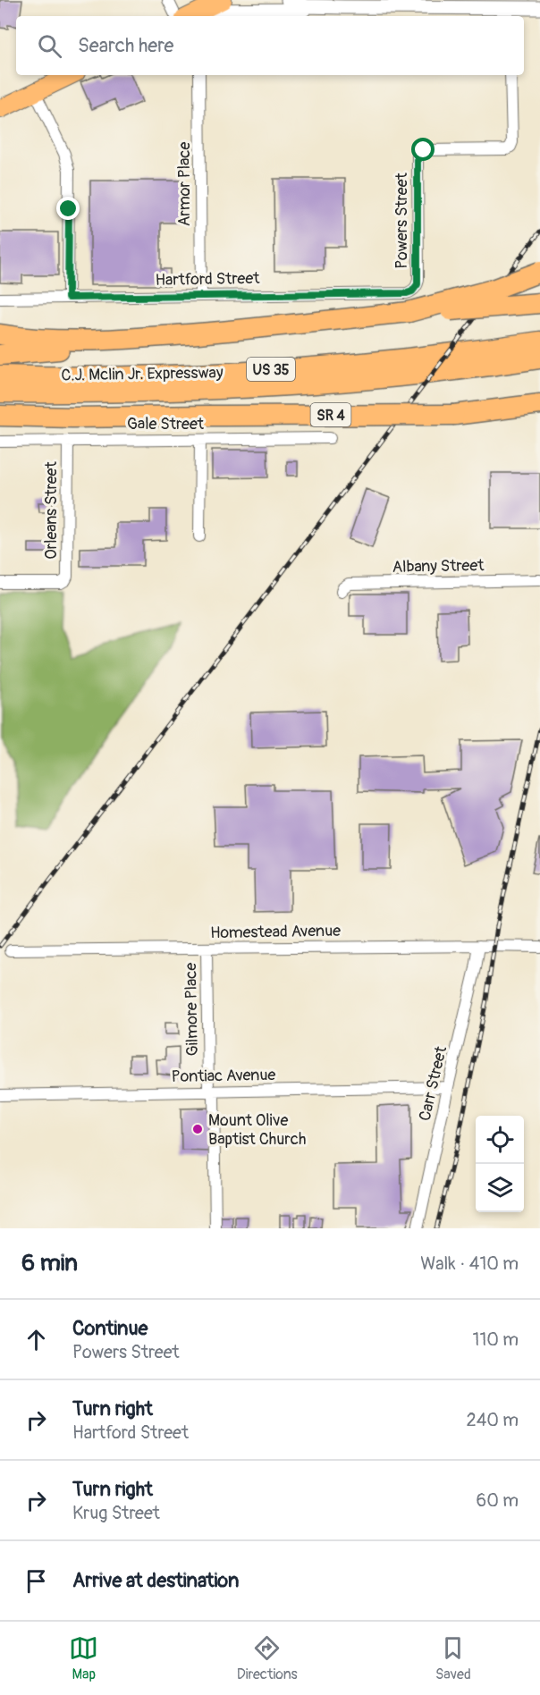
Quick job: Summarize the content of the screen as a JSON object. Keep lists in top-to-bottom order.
{
  "streets": {
    "highway": ["US 35", "C.J. Mclin Jr. Expressway", "SR 4"],
    "street": [
      "Armor Place",
      "Powers Street",
      "Hartford Street",
      "Gale Street",
      "Orleans Street",
      "Albany Street",
      "Homestead Avenue",
      "Gilmore Place",
      "Pontiac Avenue",
      "Carr Street"
    ]
  },
  "crossings": [
    ["Armor Place", "Hartford Street"],
    ["Powers Street", "Hartford Street"],
    ["Gale Street", "Orleans Street"],
    ["Homestead Avenue", "Gilmore Place"],
    ["Homestead Avenue", "Carr Street"],
    ["Gilmore Place", "Pontiac Avenue"],
    ["Pontiac Avenue", "Carr Street"]
  ],
  "places": ["Mount Olive Baptist Church"],
  "page": {
    "search": "Search here",
    "heading": ["6 min", "Walk · 410 m"],
    "list": [
      ["Continue", "Powers Street", "110 m"],
      ["Turn right", "Hartford Street", "240 m"],
      ["Turn right", "Krug Street", "60 m"],
      "Arrive at destination"
    ],
    "nav": ["Map", "Directions", "Saved"]
  }
}
